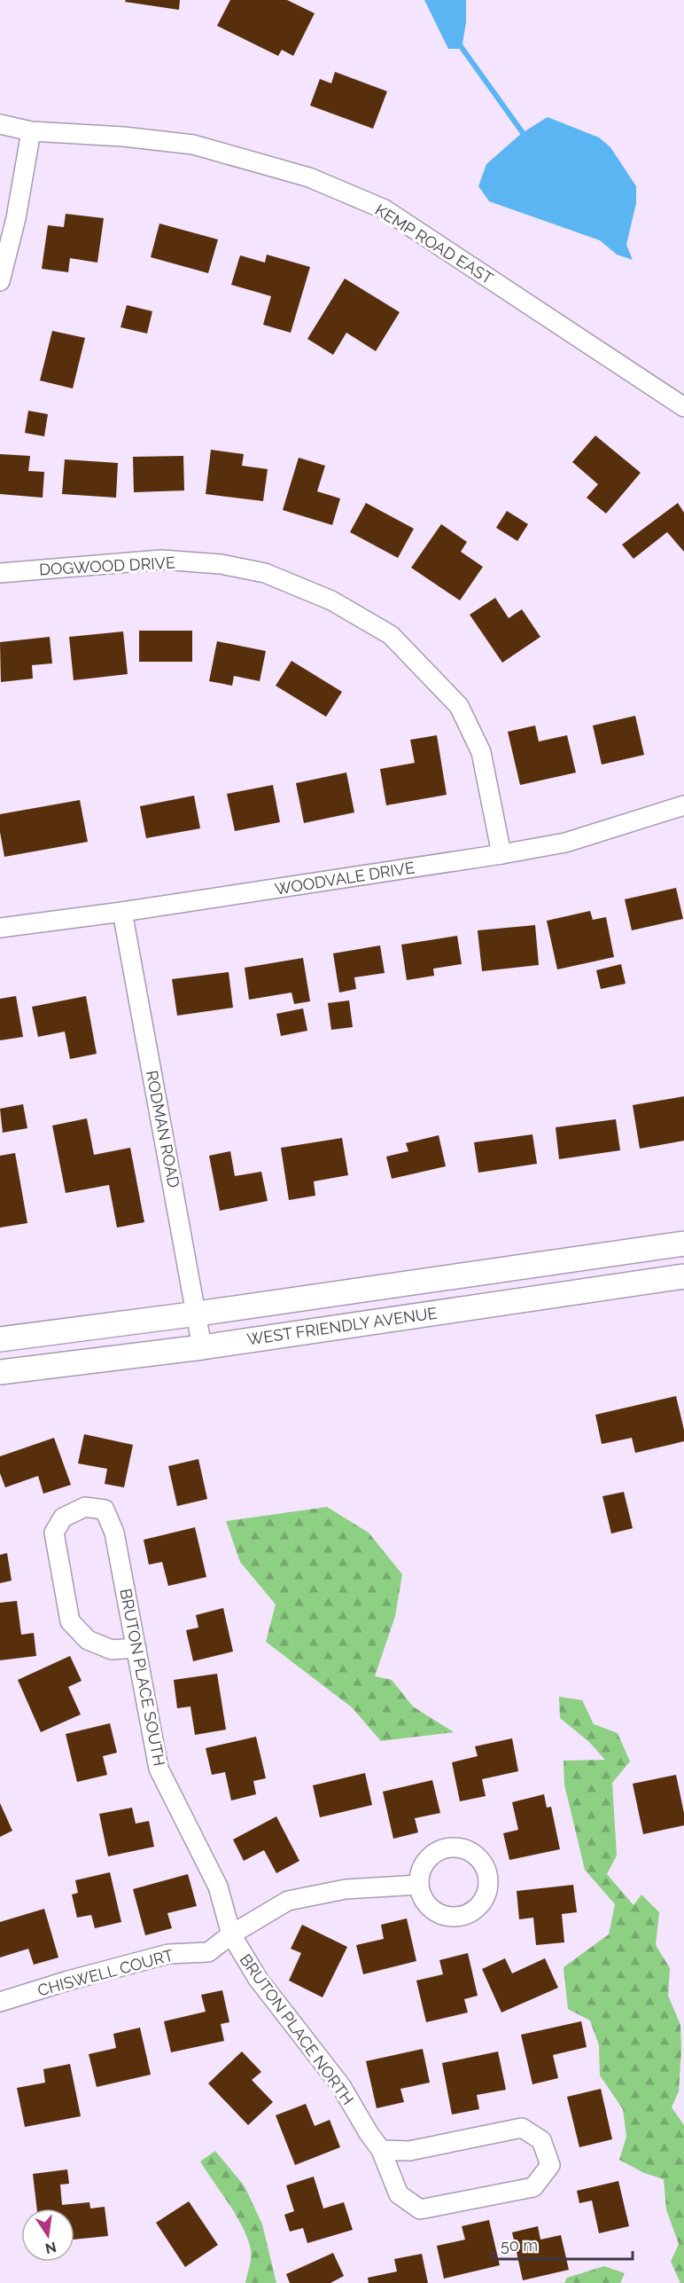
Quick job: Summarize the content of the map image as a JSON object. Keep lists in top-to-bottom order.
{
  "streets": {
    "main road": ["WEST FRIENDLY AVENUE"],
    "street": [
      "KEMP ROAD EAST",
      "DOGWOOD DRIVE",
      "WOODVALE DRIVE",
      "RODMAN ROAD",
      "BRUTON PLACE SOUTH",
      "CHISWELL COURT",
      "BRUTON PLACE NORTH"
    ]
  },
  "crossings": [
    ["DOGWOOD DRIVE", "WOODVALE DRIVE"],
    ["WOODVALE DRIVE", "RODMAN ROAD"],
    ["RODMAN ROAD", "WEST FRIENDLY AVENUE"],
    ["BRUTON PLACE SOUTH", "CHISWELL COURT"],
    ["BRUTON PLACE SOUTH", "BRUTON PLACE NORTH"],
    ["CHISWELL COURT", "BRUTON PLACE NORTH"]
  ],
  "scale_bar": "50 m",
  "north": "bottom"
}
